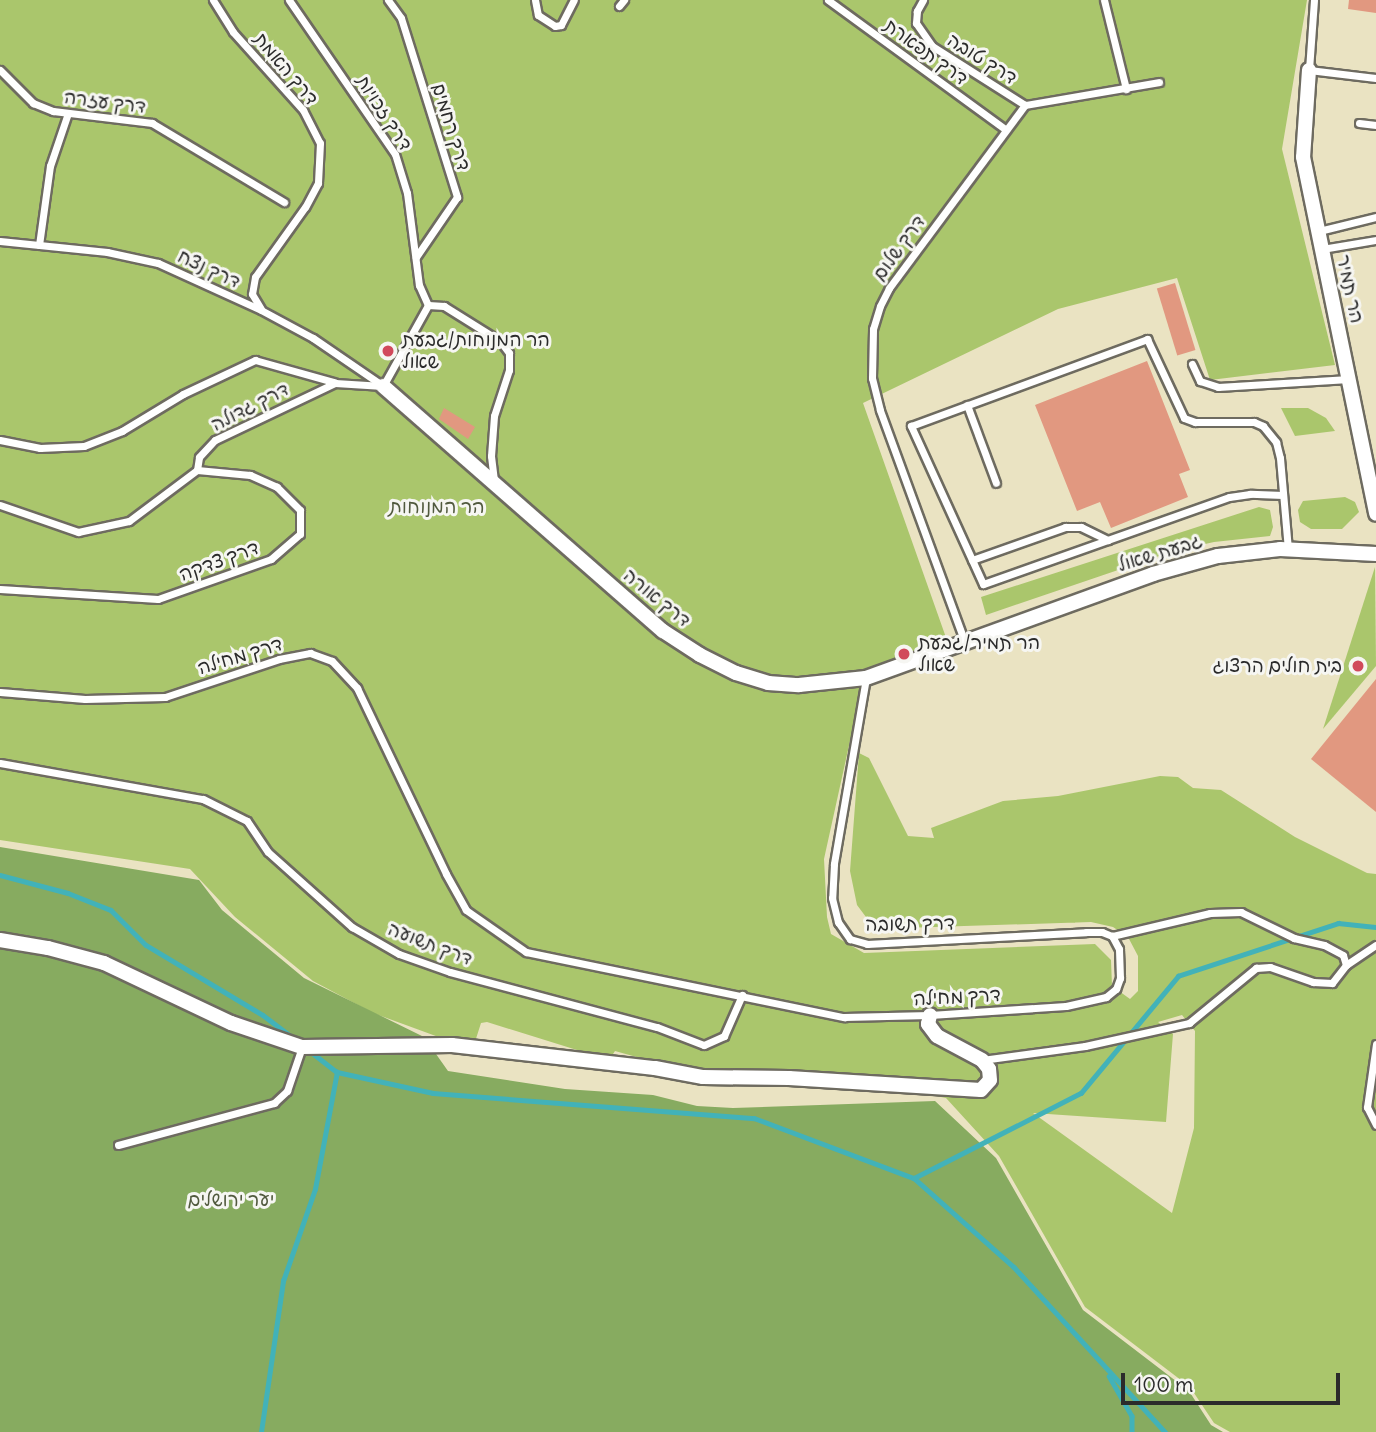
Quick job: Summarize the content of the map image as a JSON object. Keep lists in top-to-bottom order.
{
  "streets": {
    "street": ["הר תמיר", "גבעת שאול", "דרך אורה"],
    "lane": [
      "דרך תפארת",
      "דרך טובה",
      "דרך האמת",
      "דרך עזרה",
      "דרך זכויות",
      "דרך רחמים",
      "דרך שלום",
      "דרך נצח",
      "דרך גדולה",
      "דרך צדקה",
      "דרך מחילה",
      "דרך תשובה",
      "דרך תשועה"
    ]
  },
  "crossings": [
    ["דרך תפארת", "דרך שלום"],
    ["דרך טובה", "דרך שלום"],
    ["דרך האמת", "דרך נצח"],
    ["דרך זכויות", "דרך רחמים"],
    ["דרך שלום", "גבעת שאול"],
    ["דרך שלום", "דרך אורה"],
    ["דרך נצח", "דרך גדולה"],
    ["דרך נצח", "דרך אורה"],
    ["דרך גדולה", "דרך צדקה"],
    ["דרך גדולה", "דרך אורה"],
    ["גבעת שאול", "דרך אורה"],
    ["דרך אורה", "דרך תשובה"],
    ["דרך מחילה", "דרך תשובה"],
    ["דרך מחילה", "דרך תשועה"]
  ],
  "parks": ["הר המנוחות", "יער ירושלים"],
  "places": ["הר המנוחות/גבעת שאול", "הר תמיר/גבעת שאול", "בית חולים הרצוג"],
  "scale_bar": "100 m"
}
